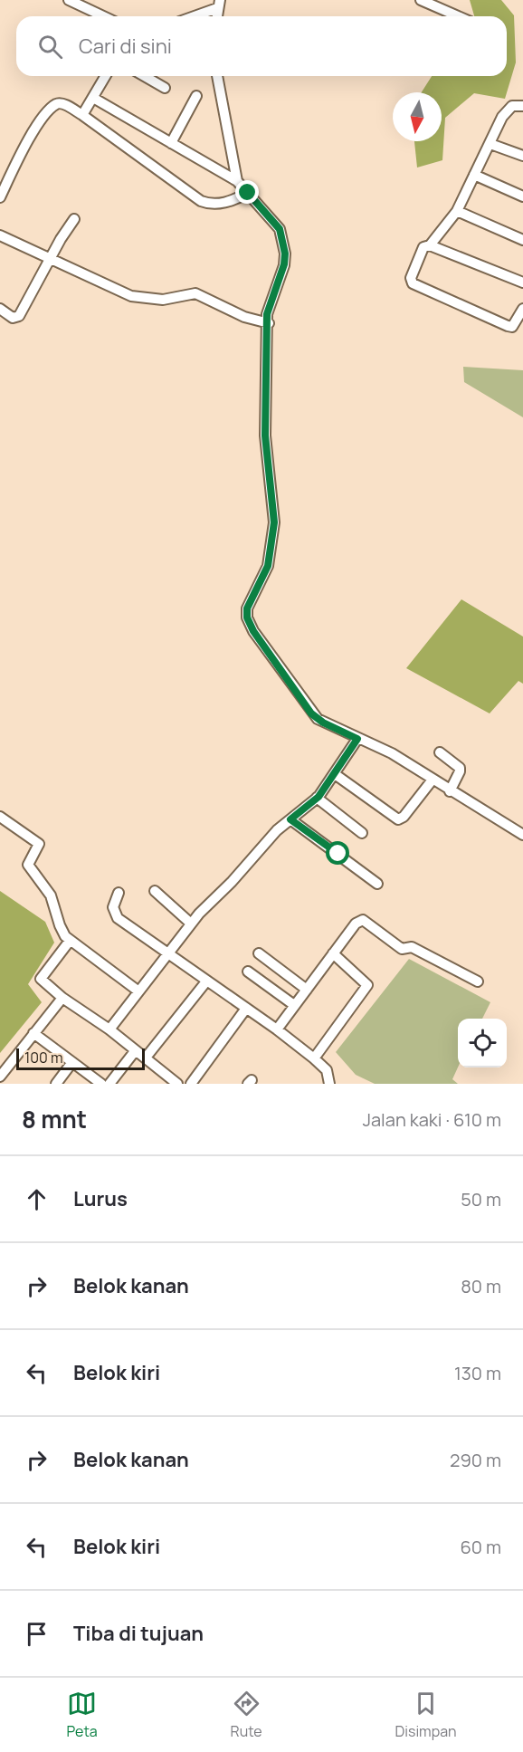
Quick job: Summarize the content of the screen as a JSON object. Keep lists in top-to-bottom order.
{
  "scale_bar": "100 m",
  "north": "bottom",
  "page": {
    "search": "Cari di sini",
    "scale": "100 m",
    "heading": ["8 mnt", "Jalan kaki · 610 m"],
    "list": [
      ["Lurus", "50 m"],
      ["Belok kanan", "80 m"],
      ["Belok kiri", "130 m"],
      ["Belok kanan", "290 m"],
      ["Belok kiri", "60 m"],
      "Tiba di tujuan"
    ],
    "nav": ["Peta", "Rute", "Disimpan"]
  }
}
